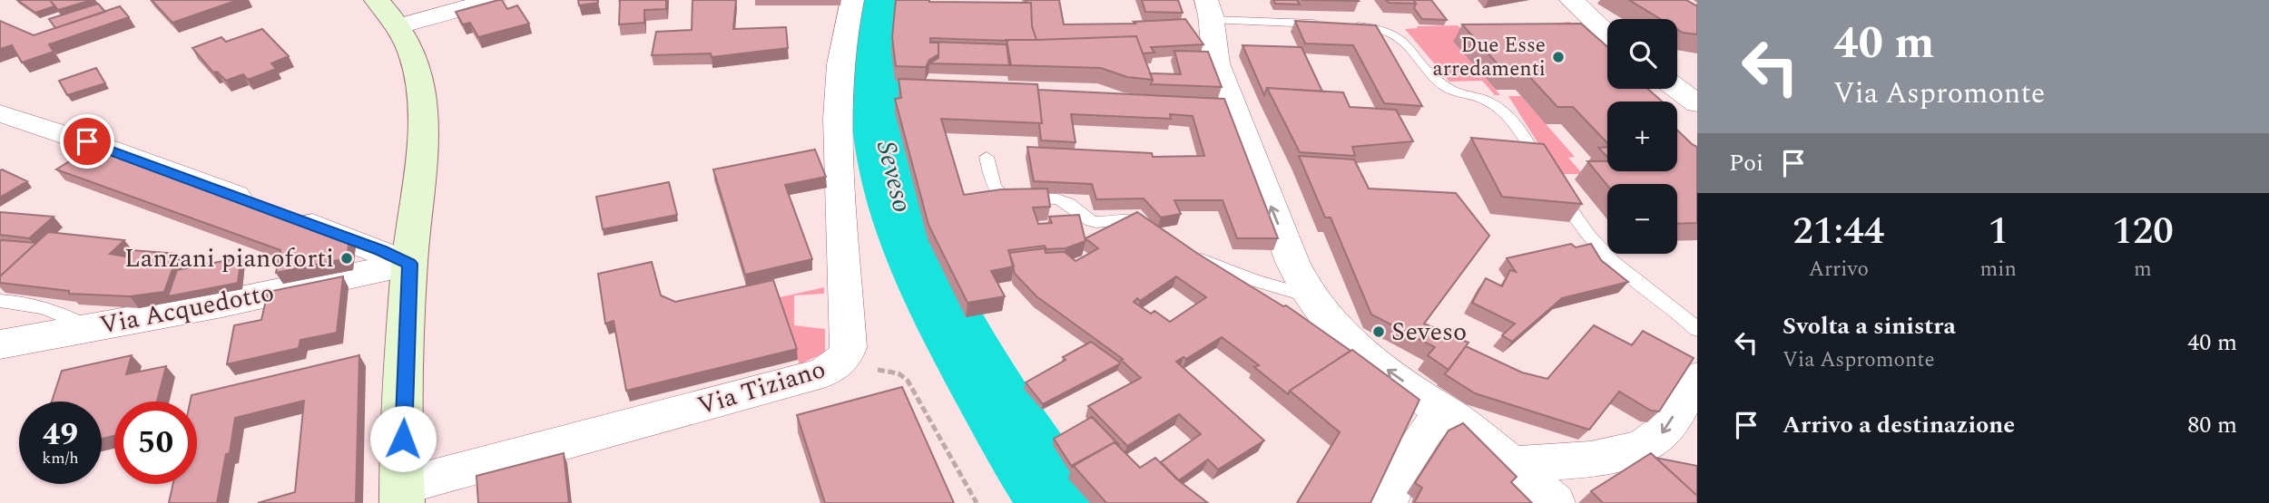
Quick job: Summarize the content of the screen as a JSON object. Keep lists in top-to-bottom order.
{
  "streets": {
    "street": ["Via Acquedotto", "Via Tiziano"]
  },
  "water": ["Seveso"],
  "places": ["Due Esse arredamenti", "Lanzani pianoforti", "Seveso"],
  "page": {
    "turn": ["40 m", "Via Aspromonte"],
    "map_buttons": ["+", "−"],
    "then": "Poi",
    "eta": [
      "21:44",
      "Arrivo",
      "1",
      "min",
      "120",
      "m"
    ],
    "list": [
      {
        "name": "Svolta a sinistra",
        "note": "Via Aspromonte",
        "value": "40 m"
      },
      {
        "name": "Arrivo a destinazione",
        "value": "80 m"
      }
    ],
    "speed": "49 km/h",
    "limit": "50"
  }
}
